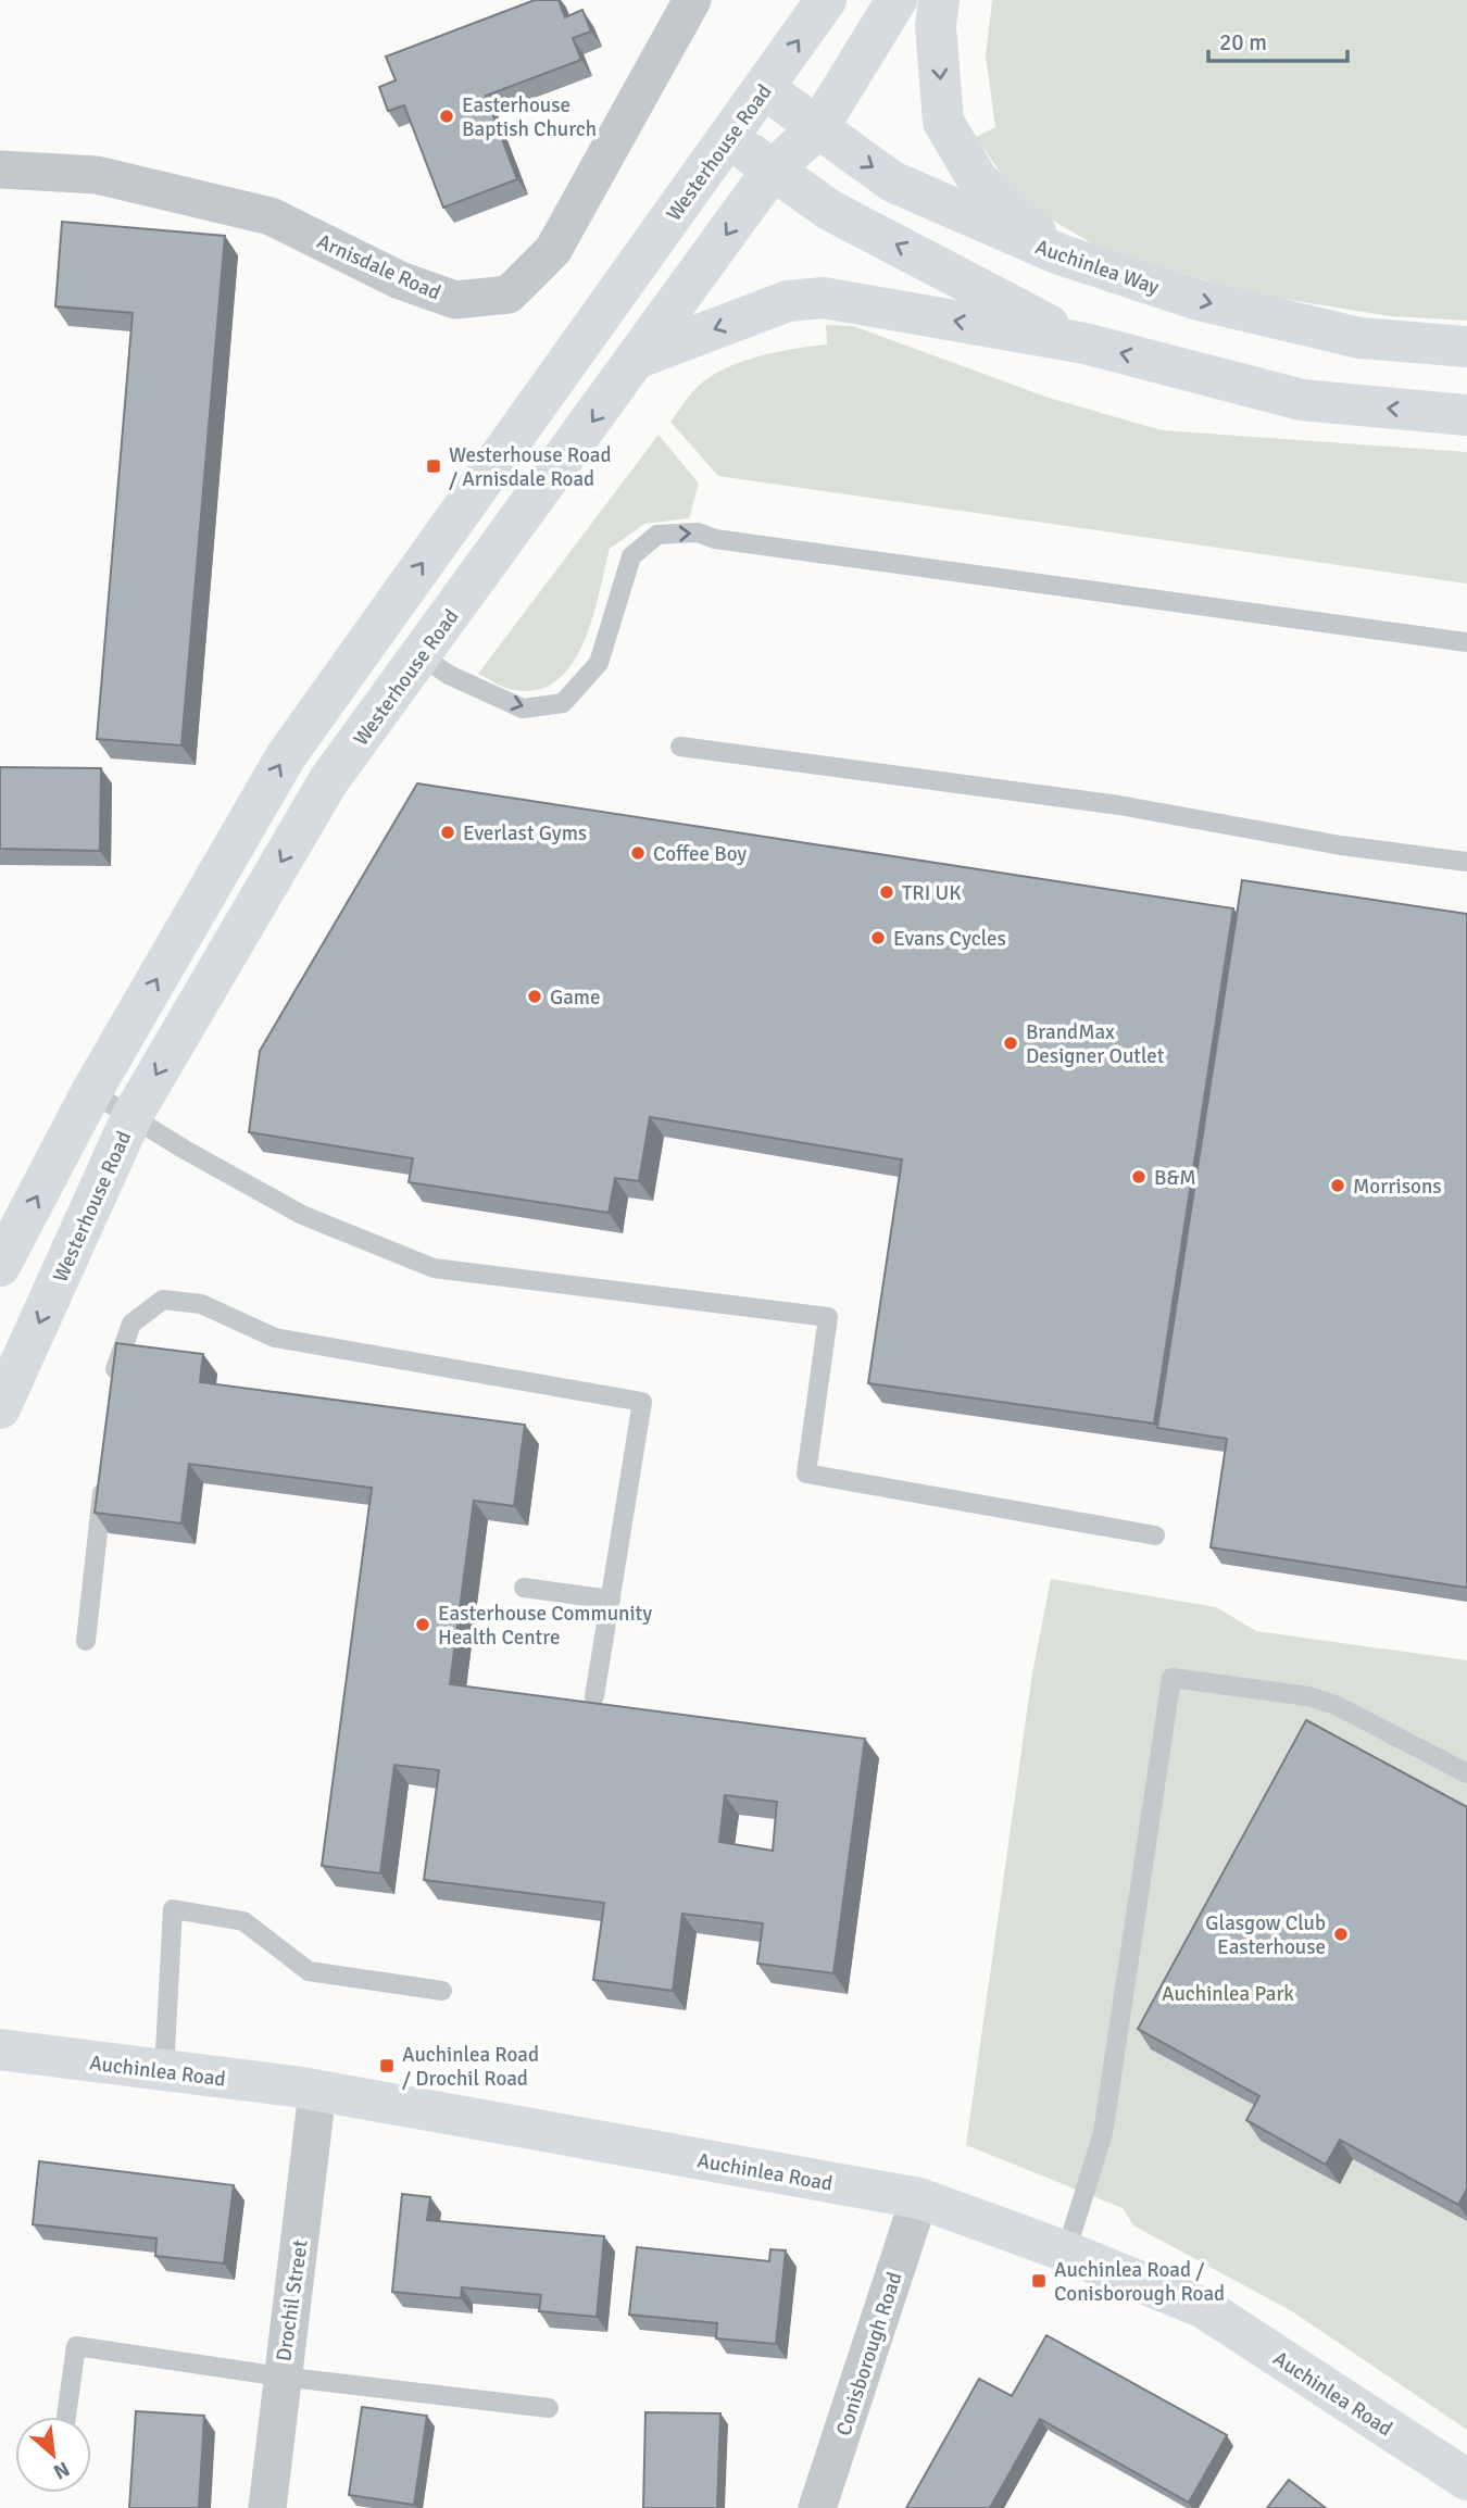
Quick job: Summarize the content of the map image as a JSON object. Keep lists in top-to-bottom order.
{
  "streets": {
    "street": [
      "Westerhouse Road",
      "Arnisdale Road",
      "Auchinlea Way",
      "Auchinlea Road",
      "Drochil Street",
      "Conisborough Road"
    ]
  },
  "crossings": [
    ["Westerhouse Road", "Auchinlea Way"],
    ["Auchinlea Road", "Drochil Street"],
    ["Auchinlea Road", "Conisborough Road"]
  ],
  "parks": ["Auchinlea Park"],
  "places": {
    "other": [
      "Easterhouse Baptish Church",
      "Everlast Gyms",
      "Coffee Boy",
      "TRI UK",
      "Evans Cycles",
      "Game",
      "BrandMax Designer Outlet",
      "B&M",
      "Morrisons",
      "Easterhouse Community Health Centre",
      "Glasgow Club Easterhouse"
    ],
    "transit": ["Westerhouse Road / Arnisdale Road", "Auchinlea Road / Drochil Road", "Auchinlea Road / Conisborough Road"]
  },
  "scale_bar": "20 m",
  "north": "bottom right"
}
